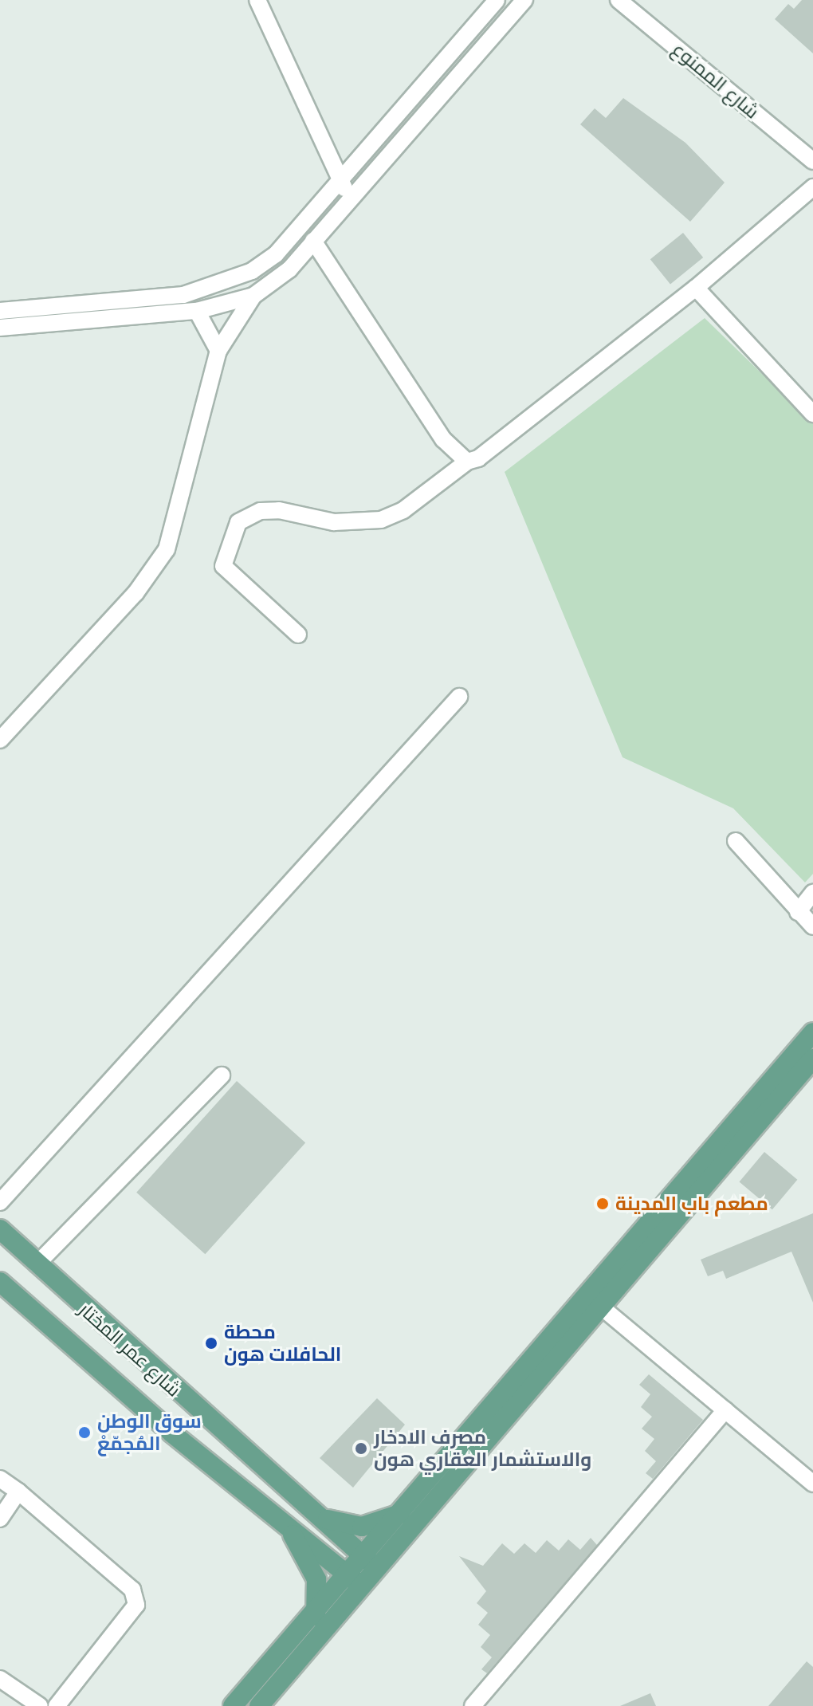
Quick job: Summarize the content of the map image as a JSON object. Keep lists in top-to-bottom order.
{
  "streets": {
    "main road": ["شارع عمر المختار"],
    "street": ["شارع الممنوع"]
  },
  "places": [
    "مطعم باب المدينة",
    "محطة الحافلات هون",
    "سوق الوطن المُجمّعْ",
    "مصرف الادخار والاستشمار العقاري هون"
  ]
}
